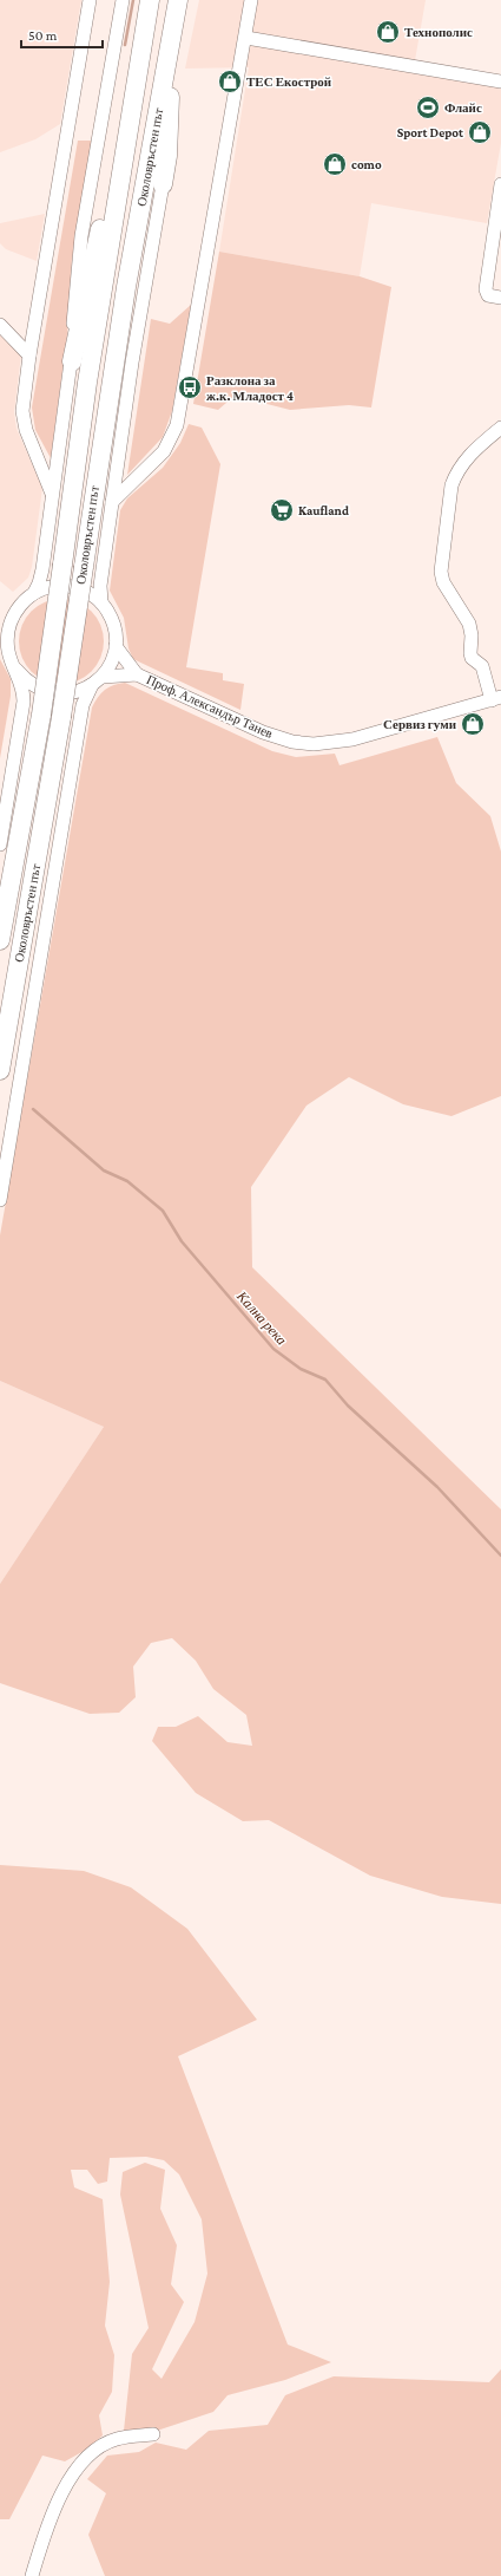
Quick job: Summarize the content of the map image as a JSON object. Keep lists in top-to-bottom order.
{
  "streets": {
    "highway": ["Околовръстен път"],
    "street": ["Проф. Александър Танев"]
  },
  "water": ["Кална река"],
  "places": {
    "shop": [
      "Технополис",
      "ТЕС Екострой",
      "Sport Depot",
      "como",
      "Сервиз гуми"
    ],
    "sports": ["Флайс"],
    "bus stop": ["Разклона за ж.к. Младост 4"],
    "supermarket": ["Kaufland"]
  },
  "scale_bar": "50 m"
}
